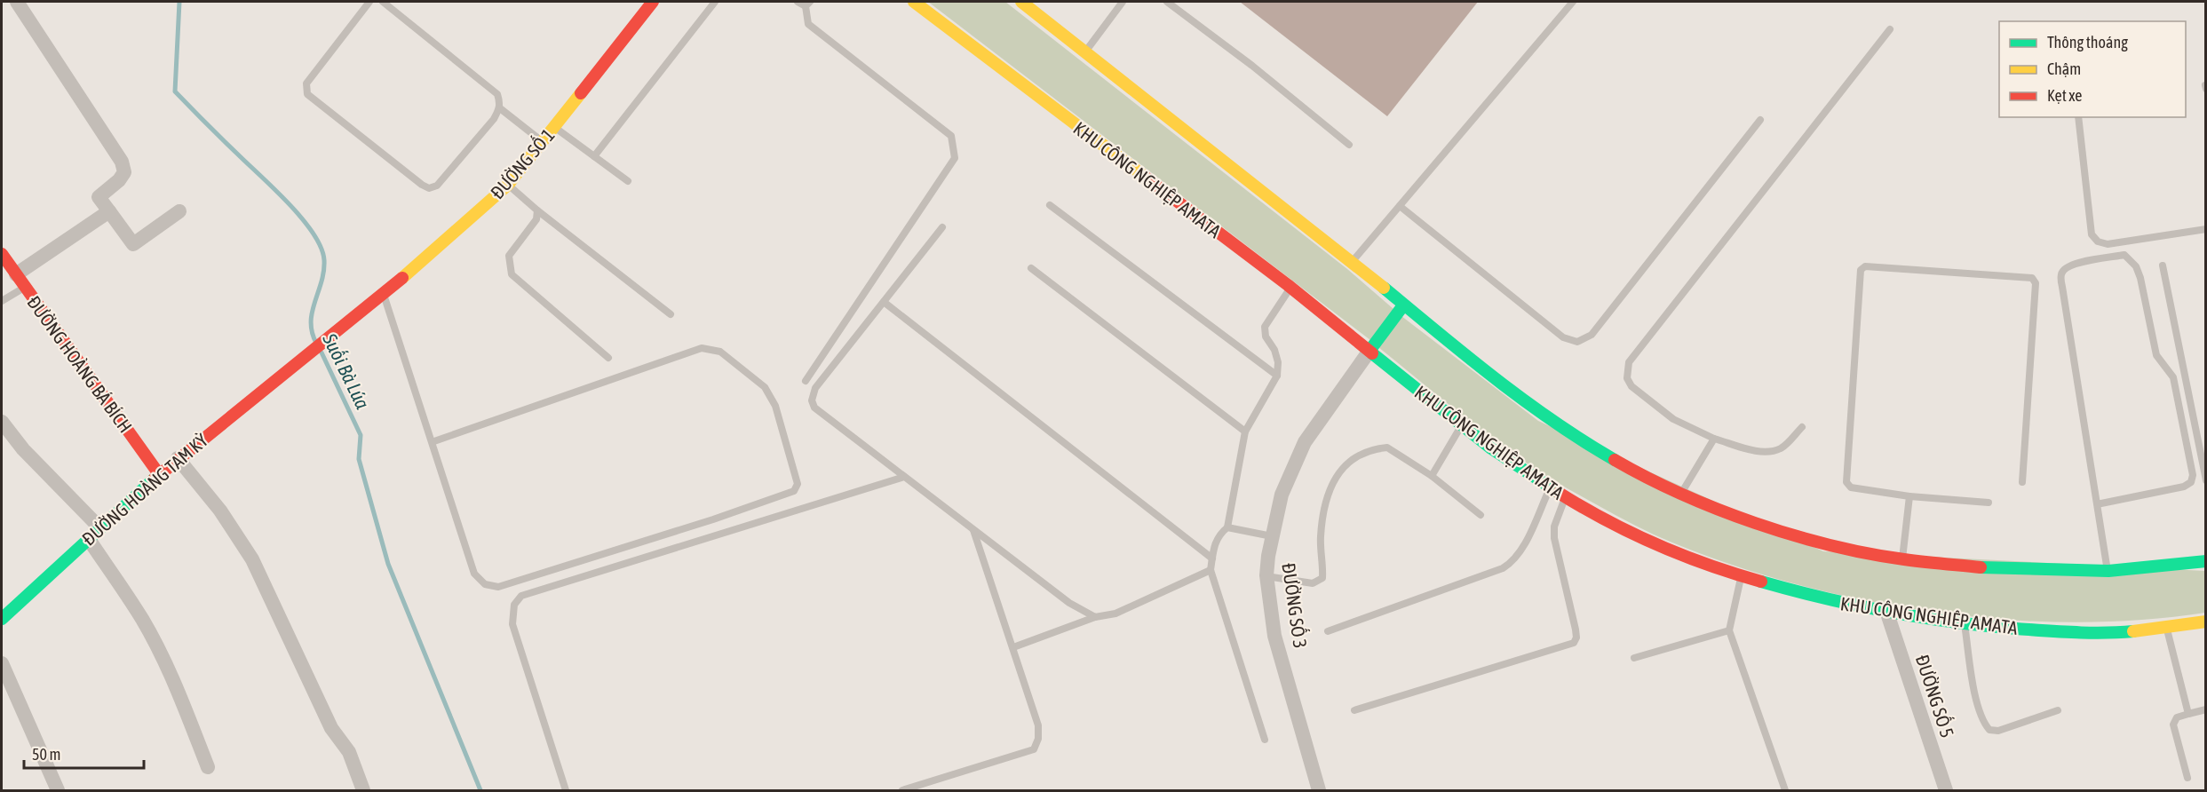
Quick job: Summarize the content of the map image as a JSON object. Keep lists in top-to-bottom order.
{
  "streets": {
    "street": [
      "ĐƯỜNG SỐ 1",
      "KHU CÔNG NGHIỆP AMATA",
      "ĐƯỜNG HOÀNG BÁ BÍCH",
      "ĐƯỜNG HOÀNG TAM KỲ",
      "ĐƯỜNG SỐ 3",
      "ĐƯỜNG SỐ 5"
    ]
  },
  "crossings": [
    ["ĐƯỜNG SỐ 1", "ĐƯỜNG HOÀNG TAM KỲ"],
    ["KHU CÔNG NGHIỆP AMATA", "ĐƯỜNG SỐ 3"],
    ["KHU CÔNG NGHIỆP AMATA", "ĐƯỜNG SỐ 5"],
    ["ĐƯỜNG HOÀNG BÁ BÍCH", "ĐƯỜNG HOÀNG TAM KỲ"]
  ],
  "water": ["Suối Bà Lúa"],
  "legend": ["Thông thoáng", "Chậm", "Kẹt xe"],
  "scale_bar": "50 m"
}
